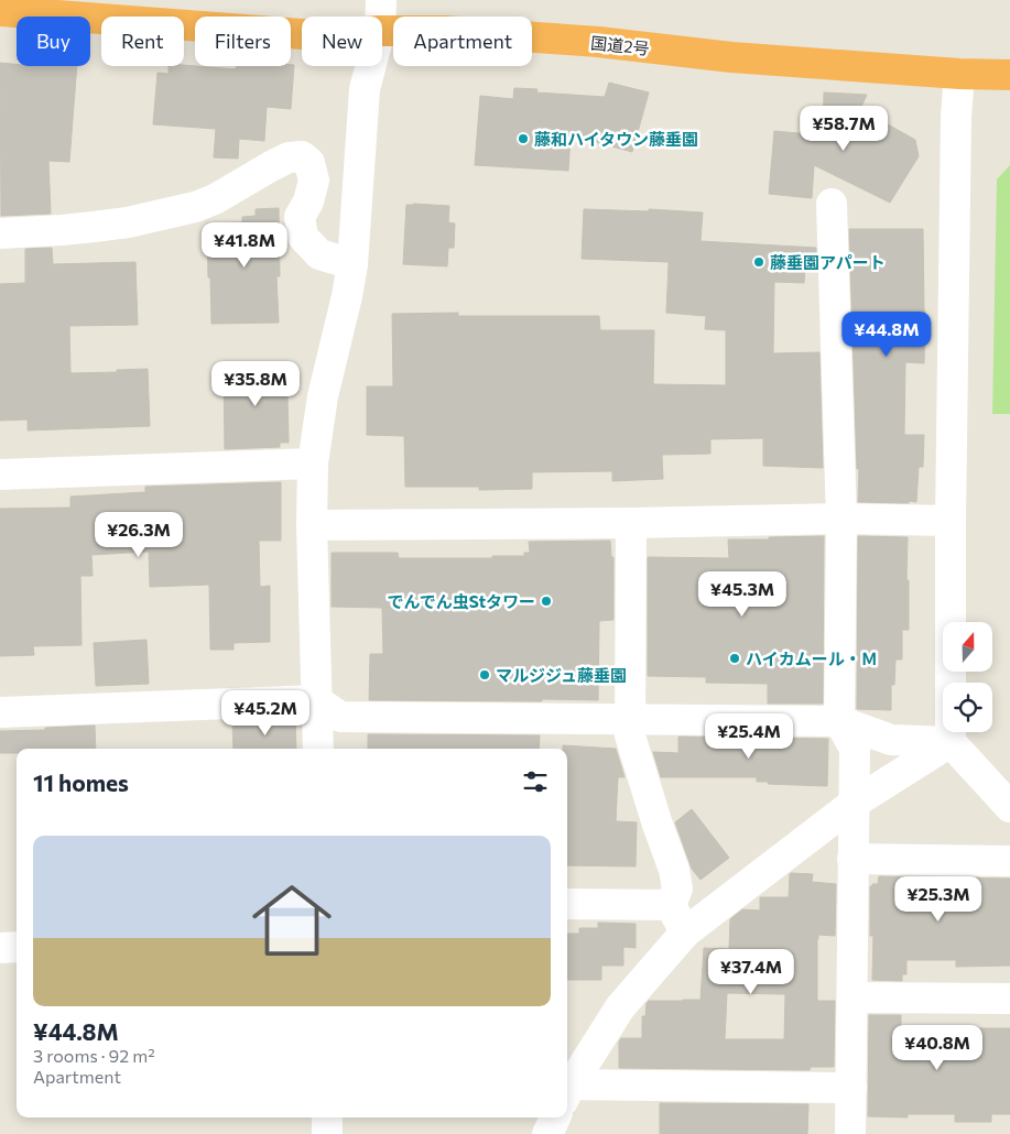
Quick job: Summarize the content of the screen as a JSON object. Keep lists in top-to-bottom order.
{
  "streets": {
    "highway": ["国道2号"]
  },
  "places": [
    "藤和ハイタウン藤垂園",
    "藤垂園アパート",
    "でんでん虫Stタワー",
    "ハイカムール・Ｍ",
    "マルジジュ藤垂園"
  ],
  "north": "top",
  "page": {
    "chip": [
      "Buy",
      "Rent",
      "Filters",
      "New",
      "Apartment"
    ],
    "price": [
      "¥58.7M",
      "¥41.8M",
      "¥44.8M",
      "¥35.8M",
      "¥26.3M",
      "¥45.3M",
      "¥45.2M",
      "¥25.4M",
      "¥25.3M",
      "¥37.4M",
      "¥40.8M"
    ],
    "heading": "11 homes",
    "list": [
      {
        "name": "¥44.8M",
        "note": "3 rooms · 92 m² · Apartment"
      }
    ]
  }
}
